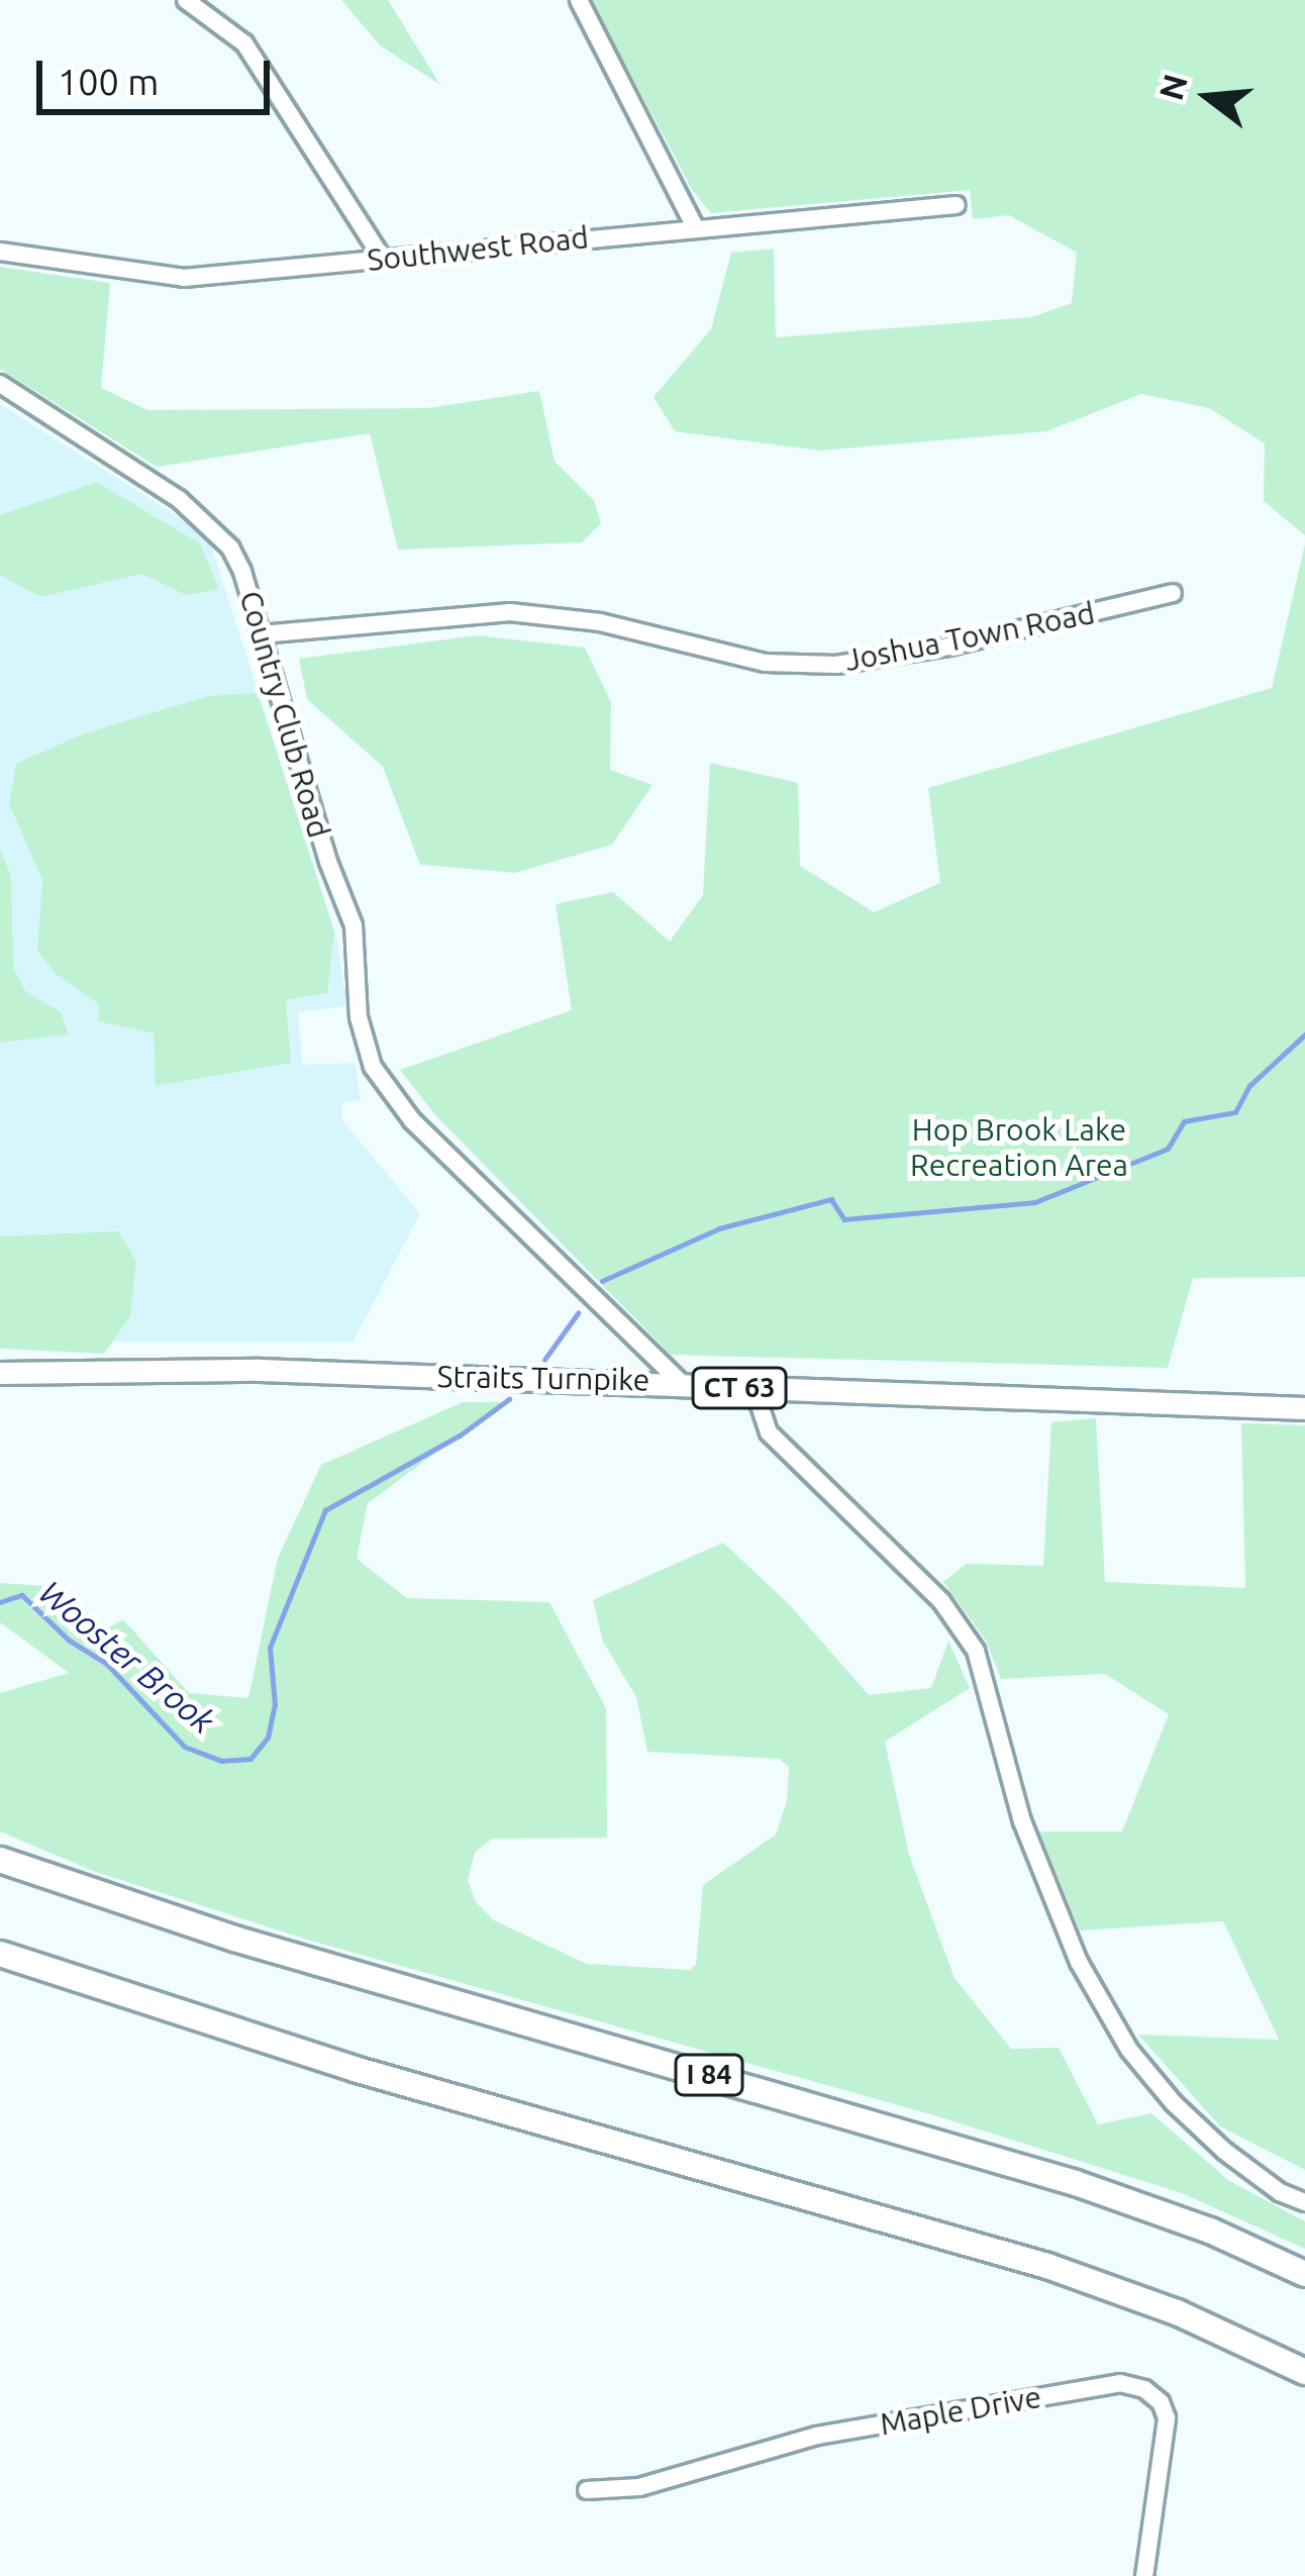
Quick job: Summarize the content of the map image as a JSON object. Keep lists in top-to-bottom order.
{
  "streets": {
    "highway": ["I 84"],
    "main road": ["Straits Turnpike", "CT 63"],
    "street": [
      "Southwest Road",
      "Joshua Town Road",
      "Country Club Road",
      "Maple Drive"
    ]
  },
  "crossings": [
    ["Joshua Town Road", "Country Club Road"],
    ["Country Club Road", "Straits Turnpike"]
  ],
  "water": ["Wooster Brook"],
  "parks": ["Hop Brook Lake Recreation Area"],
  "scale_bar": "100 m",
  "north": "left"
}
